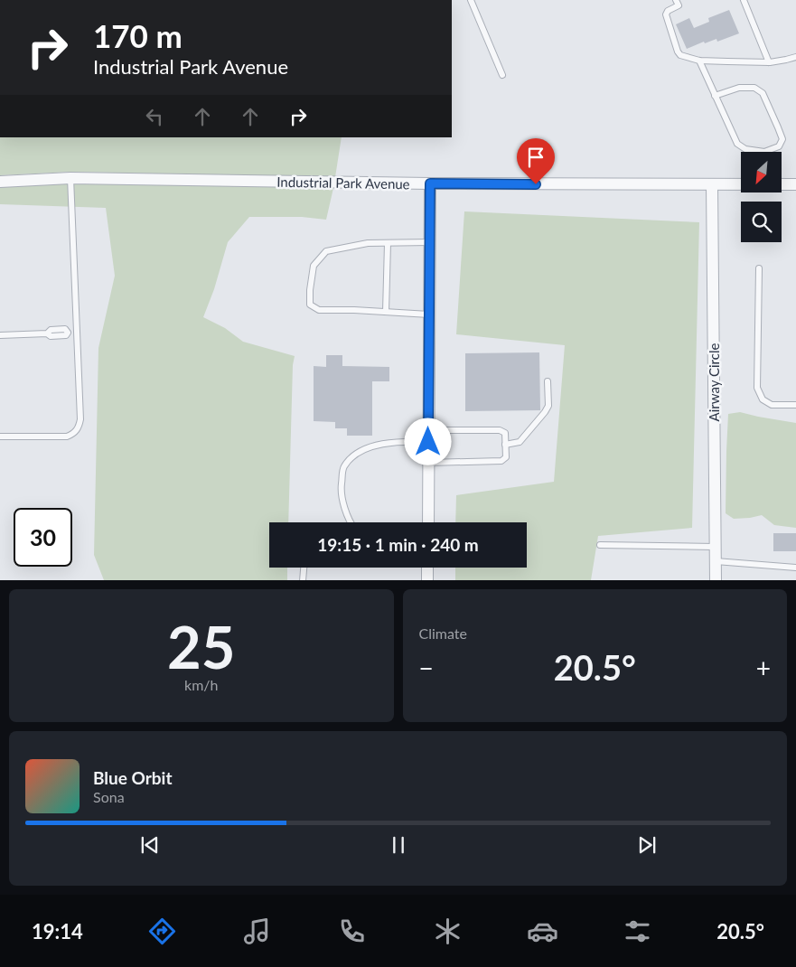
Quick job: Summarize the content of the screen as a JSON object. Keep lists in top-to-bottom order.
{
  "streets": {
    "street": ["Industrial Park Avenue", "Airway Circle"]
  },
  "crossings": [
    ["Industrial Park Avenue", "Airway Circle"]
  ],
  "north": "bottom left",
  "page": {
    "turn": ["170 m", "Industrial Park Avenue"],
    "limit": "30",
    "trip": "19:15 · 1 min · 240 m",
    "tile": [
      ["25", "km/h"],
      "Climate"
    ],
    "heat": ["−", "20.5°", "+"],
    "song": ["Blue Orbit", "Sona"],
    "tabs": ["19:14", "20.5°"]
  }
}
